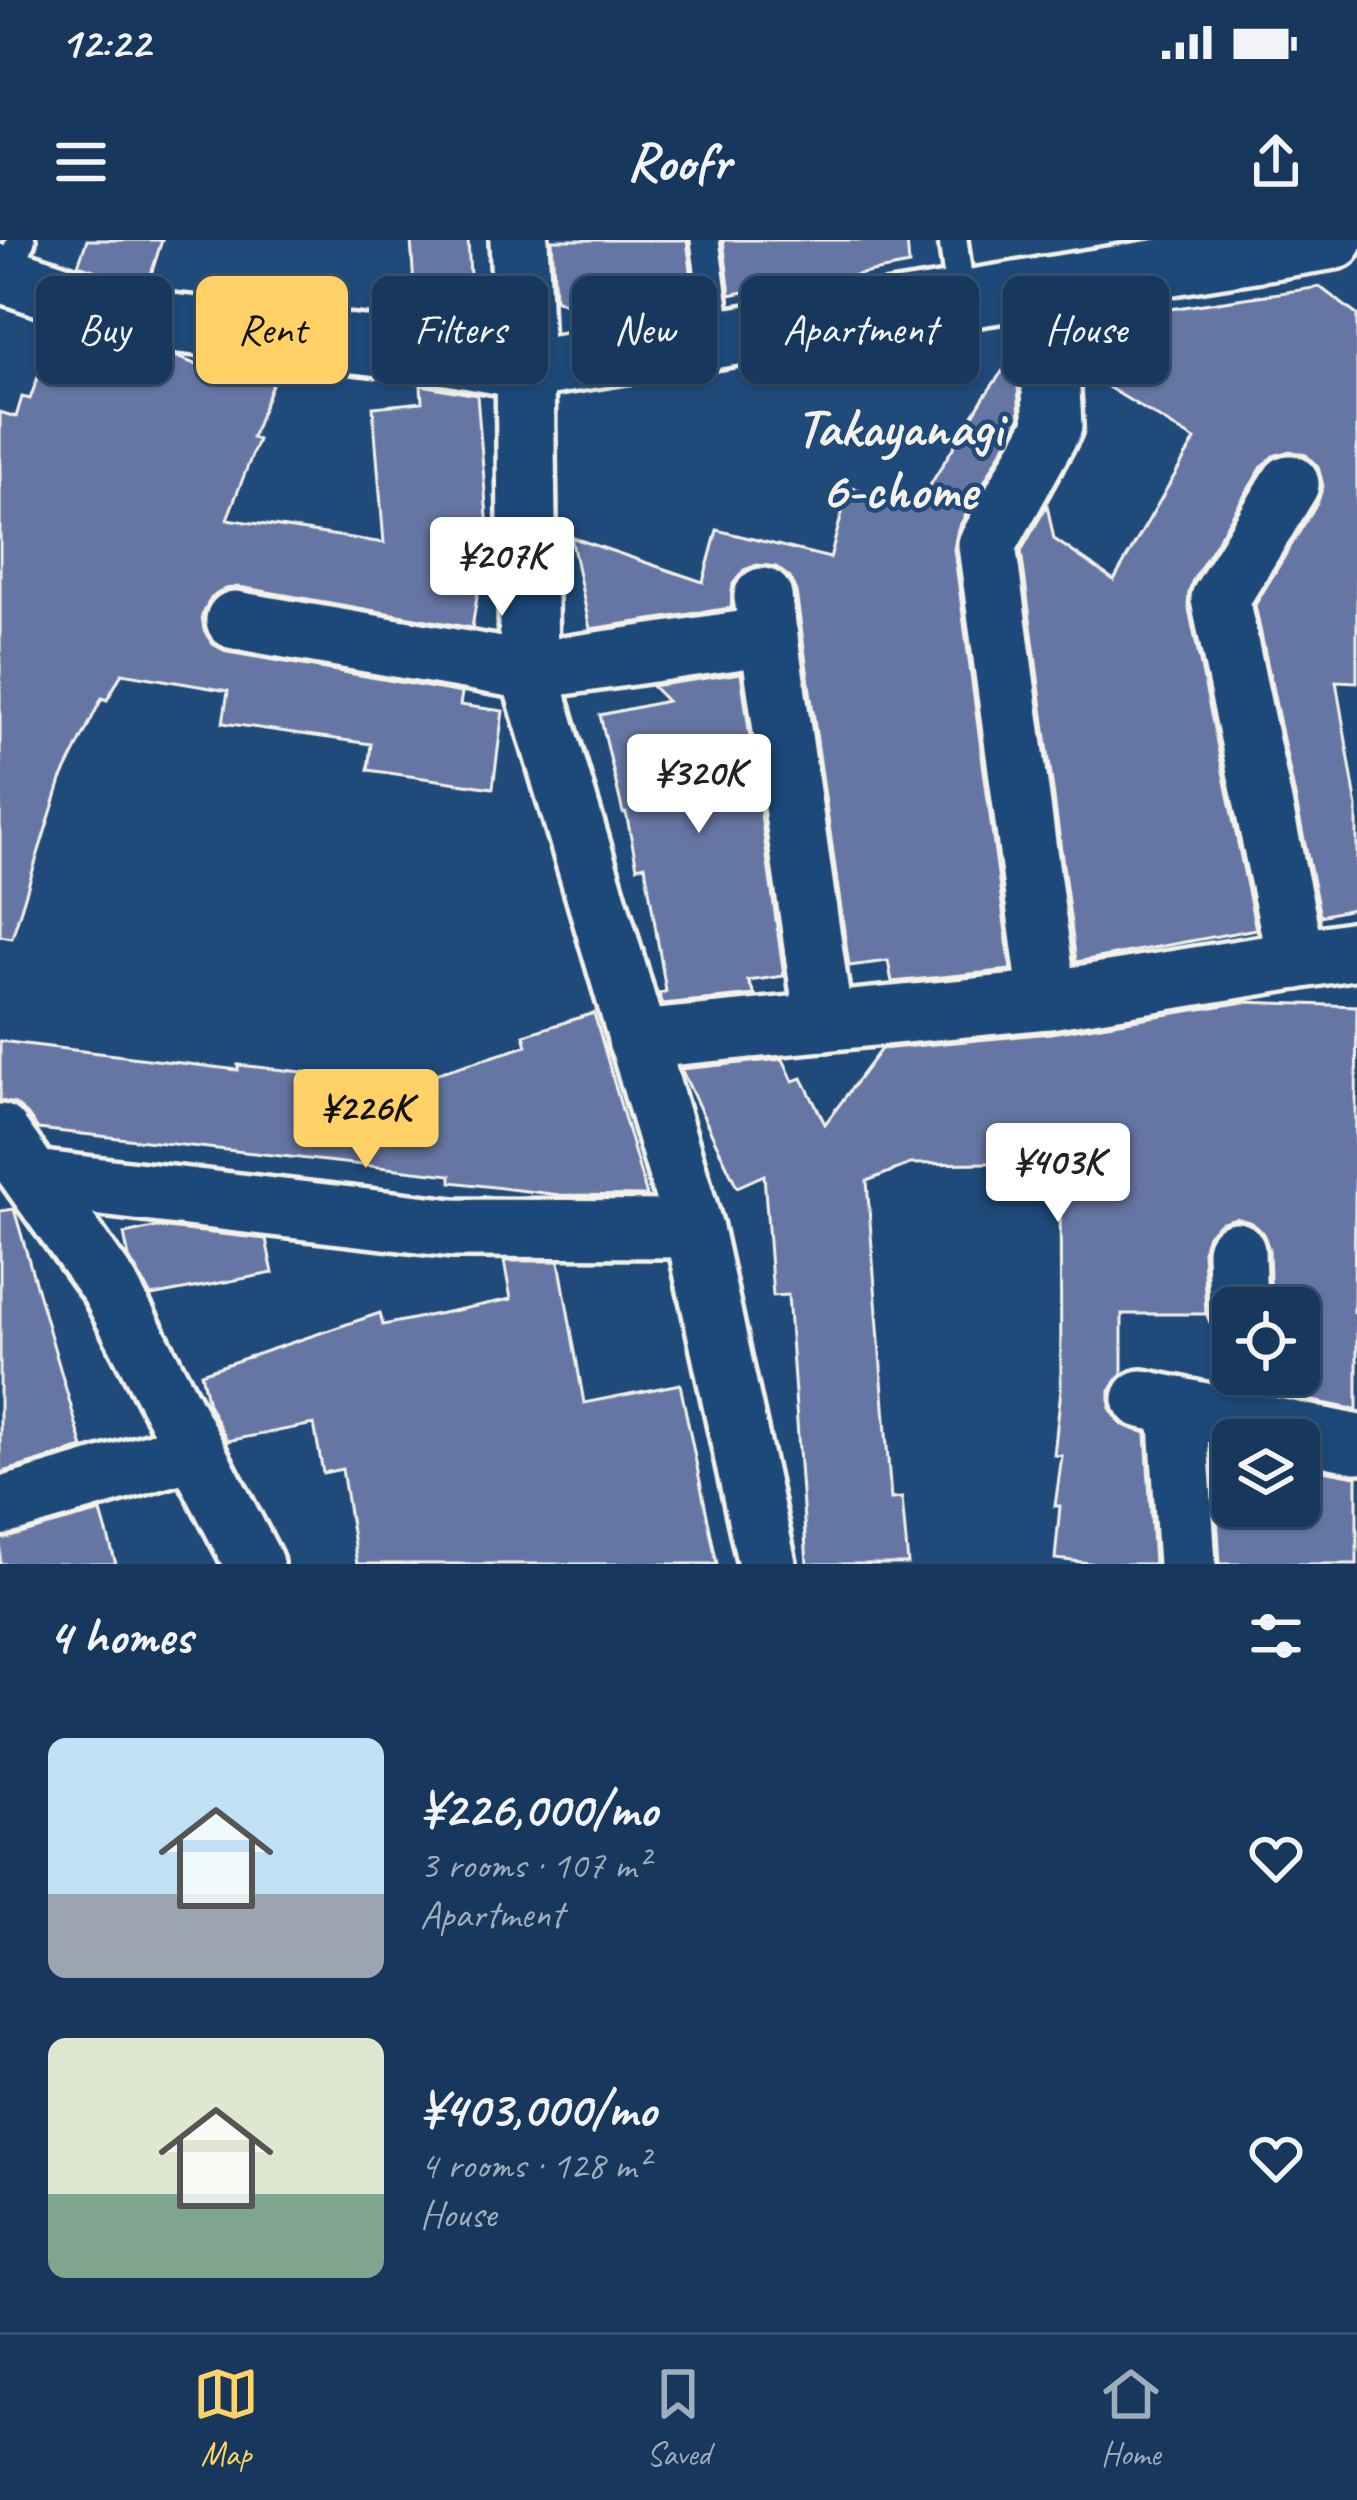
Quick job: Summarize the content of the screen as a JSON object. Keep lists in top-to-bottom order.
{
  "districts": ["Takayanagi 6-chome"],
  "page": {
    "status": "12:22",
    "header": "Roofr",
    "chip": [
      "Buy",
      "Rent",
      "Filters",
      "New",
      "Apartment",
      "House"
    ],
    "price": [
      "¥207K",
      "¥320K",
      "¥226K",
      "¥403K"
    ],
    "heading": "4 homes",
    "list": [
      {
        "name": "¥226,000/mo",
        "note": "3 rooms · 107 m² · Apartment"
      },
      {
        "name": "¥403,000/mo",
        "note": "4 rooms · 128 m² · House"
      }
    ],
    "tabs": ["Map", "Saved", "Home"]
  }
}
